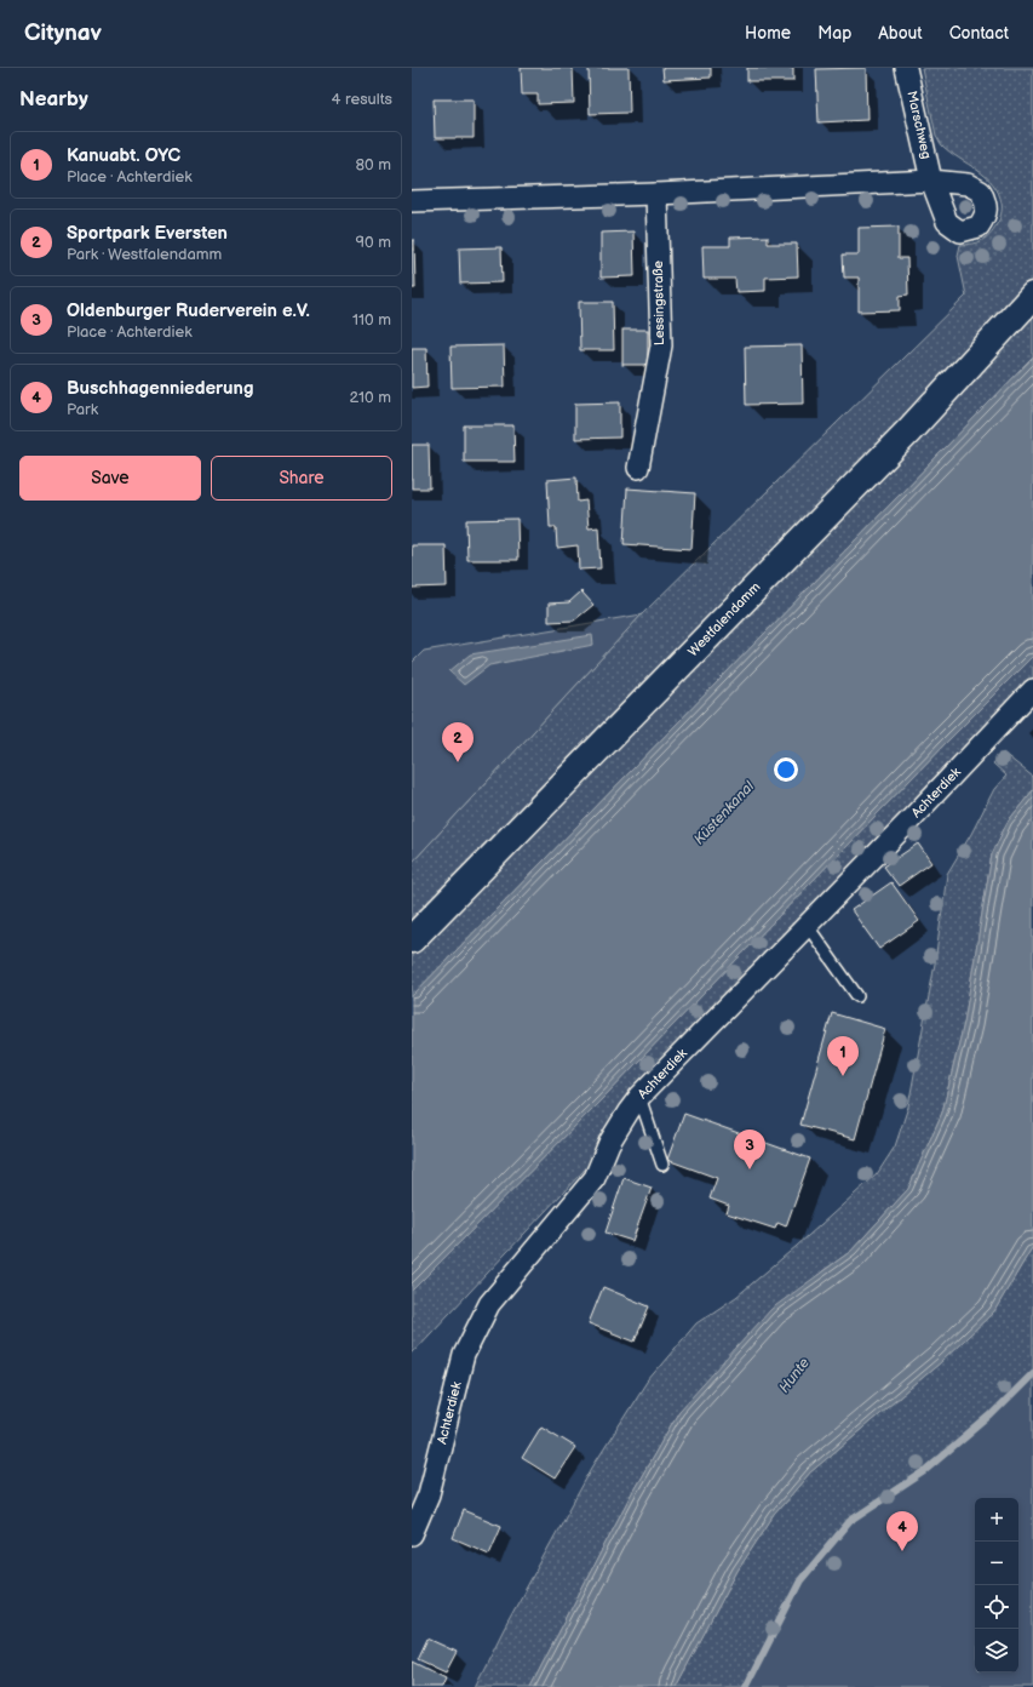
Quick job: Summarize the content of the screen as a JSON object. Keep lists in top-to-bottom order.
{
  "streets": {
    "street": [
      "Marschweg",
      "Lessingstraße",
      "Westfalendamm",
      "Achterdiek"
    ]
  },
  "crossings": [
    ["Marschweg", "Lessingstraße"]
  ],
  "water": ["Küstenkanal", "Hunte"],
  "page": {
    "header": "Citynav",
    "nav": [
      "Home",
      "Map",
      "About",
      "Contact"
    ],
    "heading": ["Nearby", "4 results"],
    "list": [
      {
        "mark": "1",
        "name": "Kanuabt. OYC",
        "note": "Place · Achterdiek",
        "value": "80 m"
      },
      {
        "mark": "2",
        "name": "Sportpark Eversten",
        "note": "Park · Westfalendamm",
        "value": "90 m"
      },
      {
        "mark": "3",
        "name": "Oldenburger Ruderverein e.V.",
        "note": "Place · Achterdiek",
        "value": "110 m"
      },
      {
        "mark": "4",
        "name": "Buschhagenniederung",
        "note": "Park",
        "value": "210 m"
      }
    ],
    "buttons": ["Save", "Share"],
    "pins": [
      "2",
      "1",
      "3",
      "4"
    ],
    "map_buttons": ["+", "−"]
  }
}
